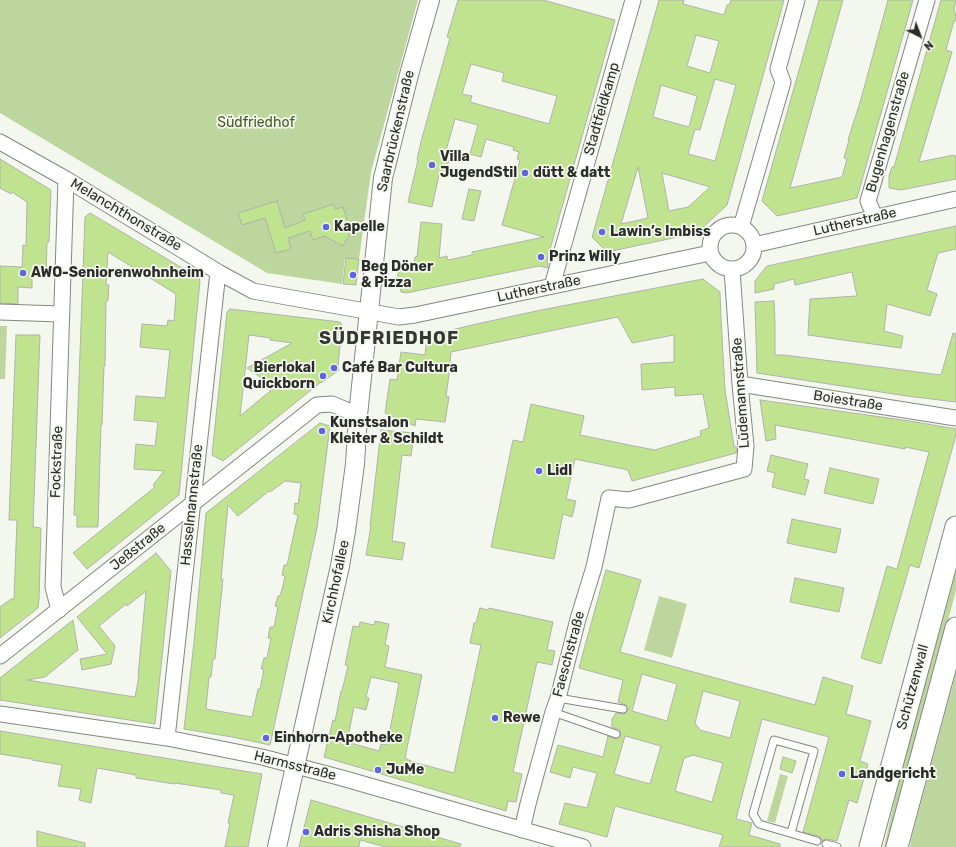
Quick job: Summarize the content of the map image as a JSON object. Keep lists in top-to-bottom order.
{
  "streets": {
    "main road": ["Schützenwall"],
    "street": [
      "Stadtfeldkamp",
      "Saarbrückenstraße",
      "Bugenhagenstraße",
      "Melanchthonstraße",
      "Lutherstraße",
      "Lüdemannstraße",
      "Boiestraße",
      "Fockstraße",
      "Hasselmannstraße",
      "Jeßstraße",
      "Kirchhofallee",
      "Faeschstraße",
      "Harmsstraße"
    ]
  },
  "crossings": [
    ["Stadtfeldkamp", "Lutherstraße"],
    ["Saarbrückenstraße", "Melanchthonstraße"],
    ["Saarbrückenstraße", "Lutherstraße"],
    ["Saarbrückenstraße", "Kirchhofallee"],
    ["Bugenhagenstraße", "Lutherstraße"],
    ["Melanchthonstraße", "Lutherstraße"],
    ["Melanchthonstraße", "Fockstraße"],
    ["Melanchthonstraße", "Hasselmannstraße"],
    ["Melanchthonstraße", "Kirchhofallee"],
    ["Lutherstraße", "Lüdemannstraße"],
    ["Lutherstraße", "Kirchhofallee"],
    ["Lüdemannstraße", "Boiestraße"],
    ["Lüdemannstraße", "Faeschstraße"],
    ["Fockstraße", "Jeßstraße"],
    ["Hasselmannstraße", "Jeßstraße"],
    ["Hasselmannstraße", "Harmsstraße"],
    ["Jeßstraße", "Kirchhofallee"],
    ["Kirchhofallee", "Harmsstraße"],
    ["Faeschstraße", "Harmsstraße"]
  ],
  "districts": ["SÜDFRIEDHOF"],
  "parks": ["Südfriedhof"],
  "places": [
    "Villa JugendStil",
    "dütt & datt",
    "Kapelle",
    "Lawin’s Imbiss",
    "Prinz Willy",
    "AWO-Seniorenwohnheim",
    "Beg Döner & Pizza",
    "Café Bar Cultura",
    "Bierlokal Quickborn",
    "Kunstsalon Kleiter & Schildt",
    "Lidl",
    "Rewe",
    "Einhorn-Apotheke",
    "JuMe",
    "Landgericht",
    "Adris Shisha Shop"
  ],
  "north": "bottom right"
}
